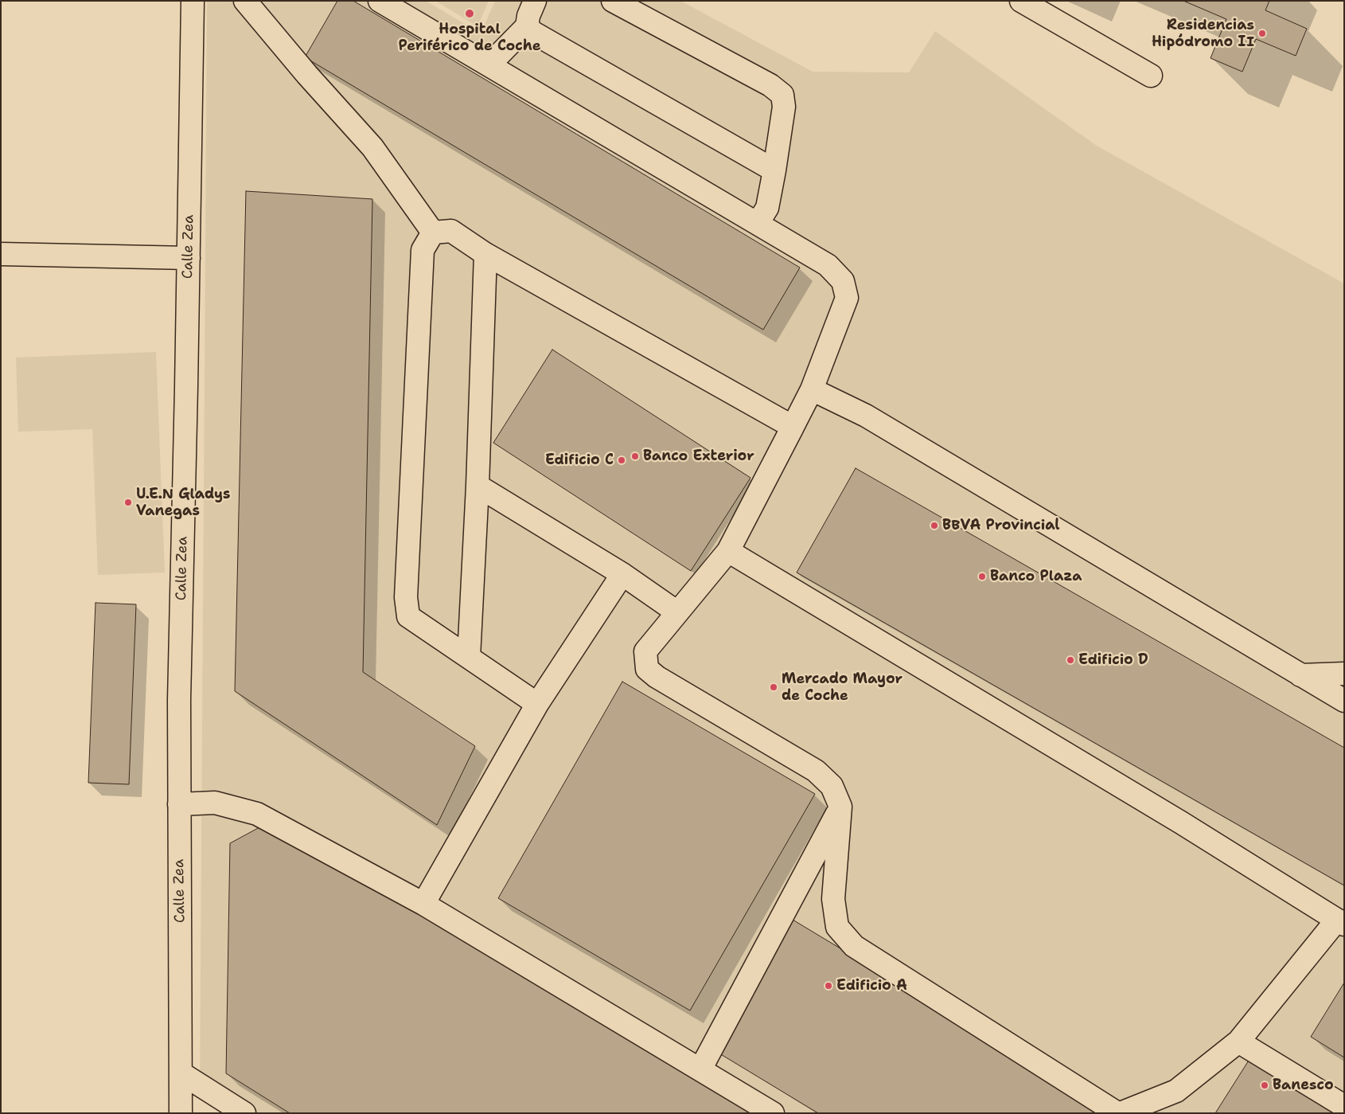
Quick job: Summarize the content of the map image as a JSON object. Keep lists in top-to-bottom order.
{
  "streets": {
    "street": ["Calle Zea"]
  },
  "places": [
    "Hospital Periférico de Coche",
    "Residencias Hipódromo II",
    "Banco Exterior",
    "Edificio C",
    "U.E.N Gladys Vanegas",
    "BBVA Provincial",
    "Banco Plaza",
    "Edificio D",
    "Mercado Mayor de Coche",
    "Edificio A",
    "Banesco"
  ]
}
